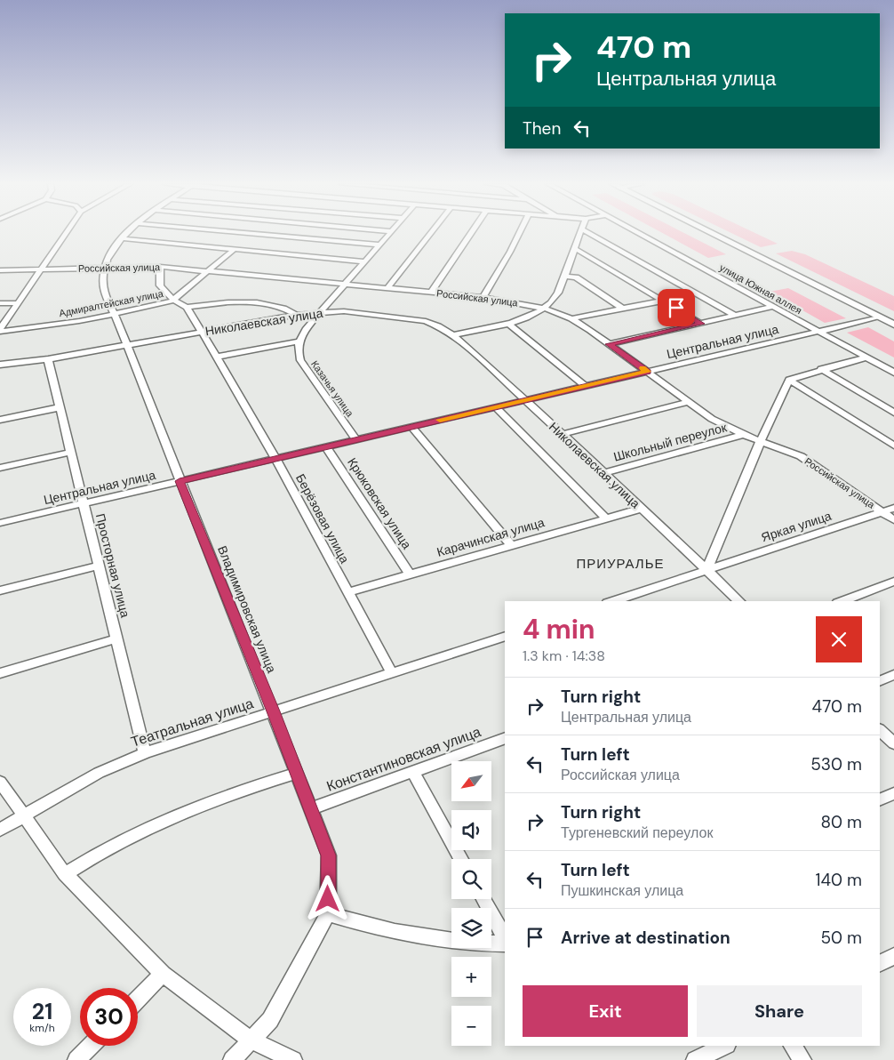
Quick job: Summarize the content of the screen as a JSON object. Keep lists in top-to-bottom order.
{
  "streets": {
    "street": [
      "Российская улица",
      "улица Южная аллея",
      "Адмиралтейская улица",
      "Николаевская улица",
      "Центральная улица",
      "Казачья улица",
      "Школьный переулок",
      "Крюковская улица",
      "Берёзовая улица",
      "Яркая улица",
      "Карачинская улица",
      "Просторная улица",
      "Владимировская улица",
      "Театральная улица",
      "Константиновская улица"
    ]
  },
  "crossings": [
    ["Российская улица", "Адмиралтейская улица"],
    ["Российская улица", "Центральная улица"],
    ["Российская улица", "Школьный переулок"],
    ["Российская улица", "Яркая улица"],
    ["Российская улица", "Владимировская улица"],
    ["улица Южная аллея", "Центральная улица"],
    ["Адмиралтейская улица", "Владимировская улица"],
    ["Николаевская улица", "Центральная улица"],
    ["Николаевская улица", "Школьный переулок"],
    ["Николаевская улица", "Берёзовая улица"],
    ["Николаевская улица", "Яркая улица"],
    ["Николаевская улица", "Карачинская улица"],
    ["Николаевская улица", "Просторная улица"],
    ["Николаевская улица", "Владимировская улица"],
    ["Центральная улица", "Казачья улица"],
    ["Центральная улица", "Крюковская улица"],
    ["Центральная улица", "Берёзовая улица"],
    ["Центральная улица", "Просторная улица"],
    ["Центральная улица", "Владимировская улица"],
    ["Крюковская улица", "Карачинская улица"],
    ["Берёзовая улица", "Карачинская улица"],
    ["Берёзовая улица", "Театральная улица"],
    ["Просторная улица", "Театральная улица"],
    ["Владимировская улица", "Театральная улица"],
    ["Владимировская улица", "Константиновская улица"]
  ],
  "districts": ["ПРИУРАЛЬЕ"],
  "north": "bottom left",
  "page": {
    "turn": ["470 m", "Центральная улица"],
    "then": "Then",
    "heading": ["4 min", "1.3 km · 14:38"],
    "list": [
      {
        "name": "Turn right",
        "note": "Центральная улица",
        "value": "470 m"
      },
      {
        "name": "Turn left",
        "note": "Российская улица",
        "value": "530 m"
      },
      {
        "name": "Turn right",
        "note": "Тургеневский переулок",
        "value": "80 m"
      },
      {
        "name": "Turn left",
        "note": "Пушкинская улица",
        "value": "140 m"
      },
      {
        "name": "Arrive at destination",
        "value": "50 m"
      }
    ],
    "map_buttons": ["+", "−"],
    "buttons": ["Exit", "Share"],
    "speed": "21 km/h",
    "limit": "30"
  }
}
